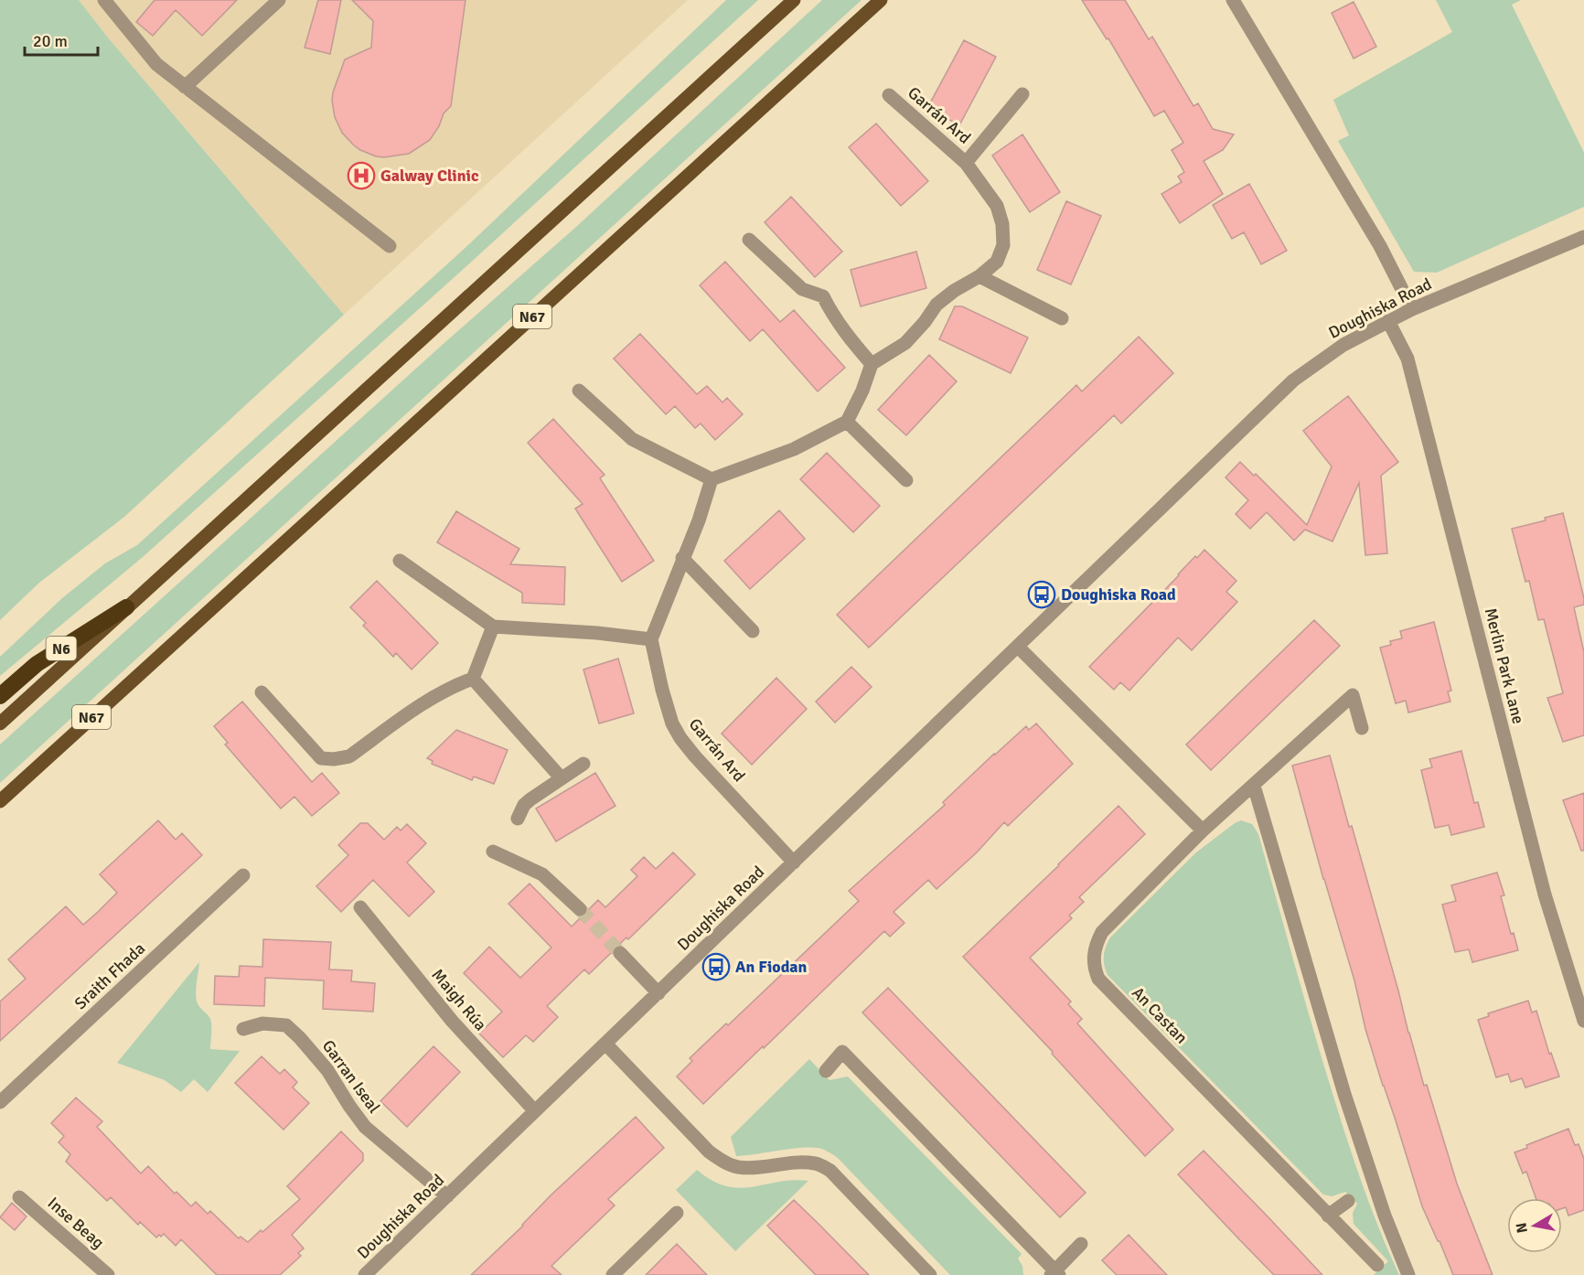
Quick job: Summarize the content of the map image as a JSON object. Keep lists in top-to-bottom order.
{
  "streets": {
    "highway": ["N6"],
    "main road": ["N67"],
    "street": [
      "Garrán Ard",
      "Doughiska Road",
      "Merlin Park Lane",
      "Sraith Fhada",
      "Maigh Rúa",
      "An Castan",
      "Garran Iseal",
      "Inse Beag"
    ]
  },
  "crossings": [
    ["Garrán Ard", "Doughiska Road"],
    ["Doughiska Road", "Merlin Park Lane"],
    ["Doughiska Road", "Maigh Rúa"],
    ["Doughiska Road", "Garran Iseal"]
  ],
  "places": {
    "hospital": ["Galway Clinic"],
    "bus stop": ["Doughiska Road", "An Fiodan"]
  },
  "scale_bar": "20 m",
  "north": "left"
}
